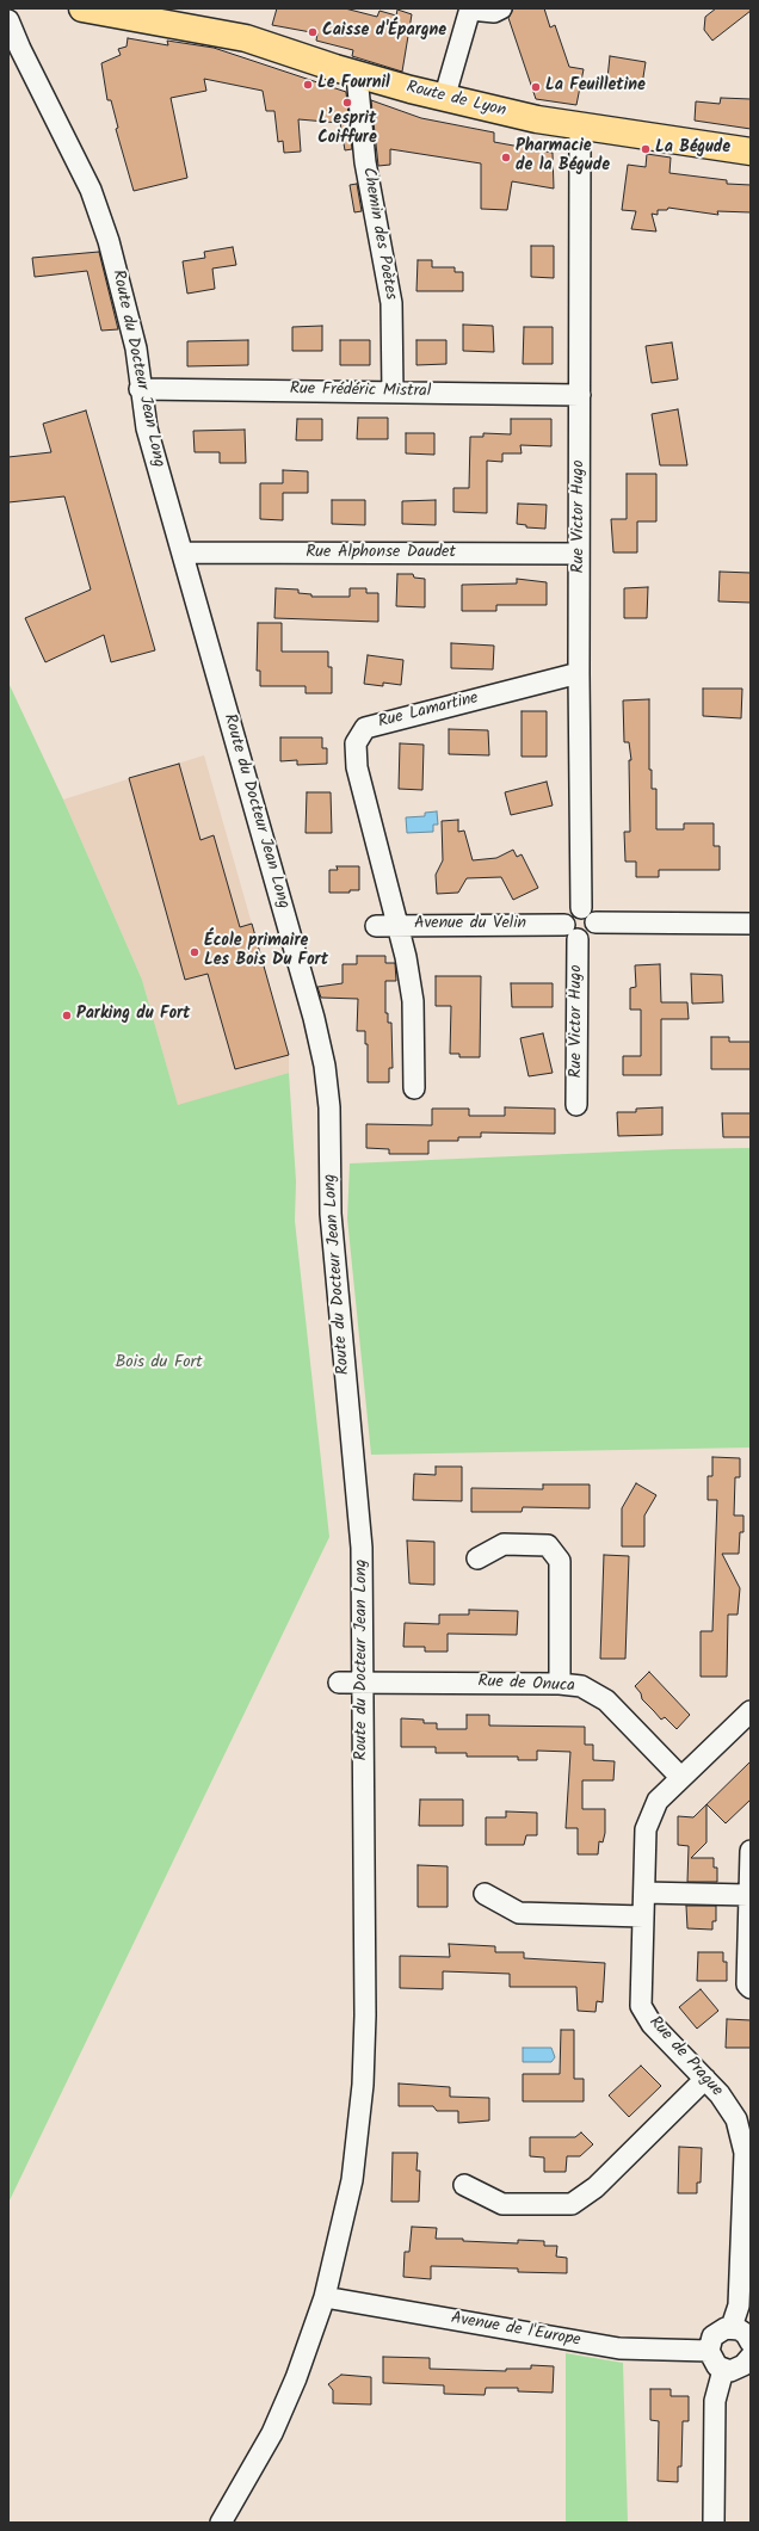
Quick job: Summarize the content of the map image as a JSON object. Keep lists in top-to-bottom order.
{
  "streets": {
    "main road": ["Route de Lyon"],
    "street": [
      "Chemin des Poètes",
      "Route du Docteur Jean Long",
      "Rue Frédéric Mistral",
      "Rue Victor Hugo",
      "Rue Alphonse Daudet",
      "Rue Lamartine",
      "Avenue du Velin",
      "Rue de Onuca",
      "Rue de Prague",
      "Avenue de l'Europe"
    ]
  },
  "crossings": [
    ["Route de Lyon", "Chemin des Poètes"],
    ["Route de Lyon", "Rue Victor Hugo"],
    ["Chemin des Poètes", "Rue Frédéric Mistral"],
    ["Route du Docteur Jean Long", "Rue Frédéric Mistral"],
    ["Route du Docteur Jean Long", "Rue Alphonse Daudet"],
    ["Route du Docteur Jean Long", "Rue de Onuca"],
    ["Route du Docteur Jean Long", "Avenue de l'Europe"],
    ["Rue Frédéric Mistral", "Rue Victor Hugo"],
    ["Rue Victor Hugo", "Rue Alphonse Daudet"],
    ["Rue Victor Hugo", "Rue Lamartine"],
    ["Rue Victor Hugo", "Avenue du Velin"],
    ["Rue Lamartine", "Avenue du Velin"],
    ["Rue de Onuca", "Rue de Prague"]
  ],
  "parks": ["Bois du Fort"],
  "places": [
    "Caisse d'Épargne",
    "Le Fournil",
    "La Feuilletine",
    "L’esprit Coiffure",
    "La Bégude",
    "Pharmacie de la Bégude",
    "École primaire Les Bois Du Fort",
    "Parking du Fort"
  ]
}
